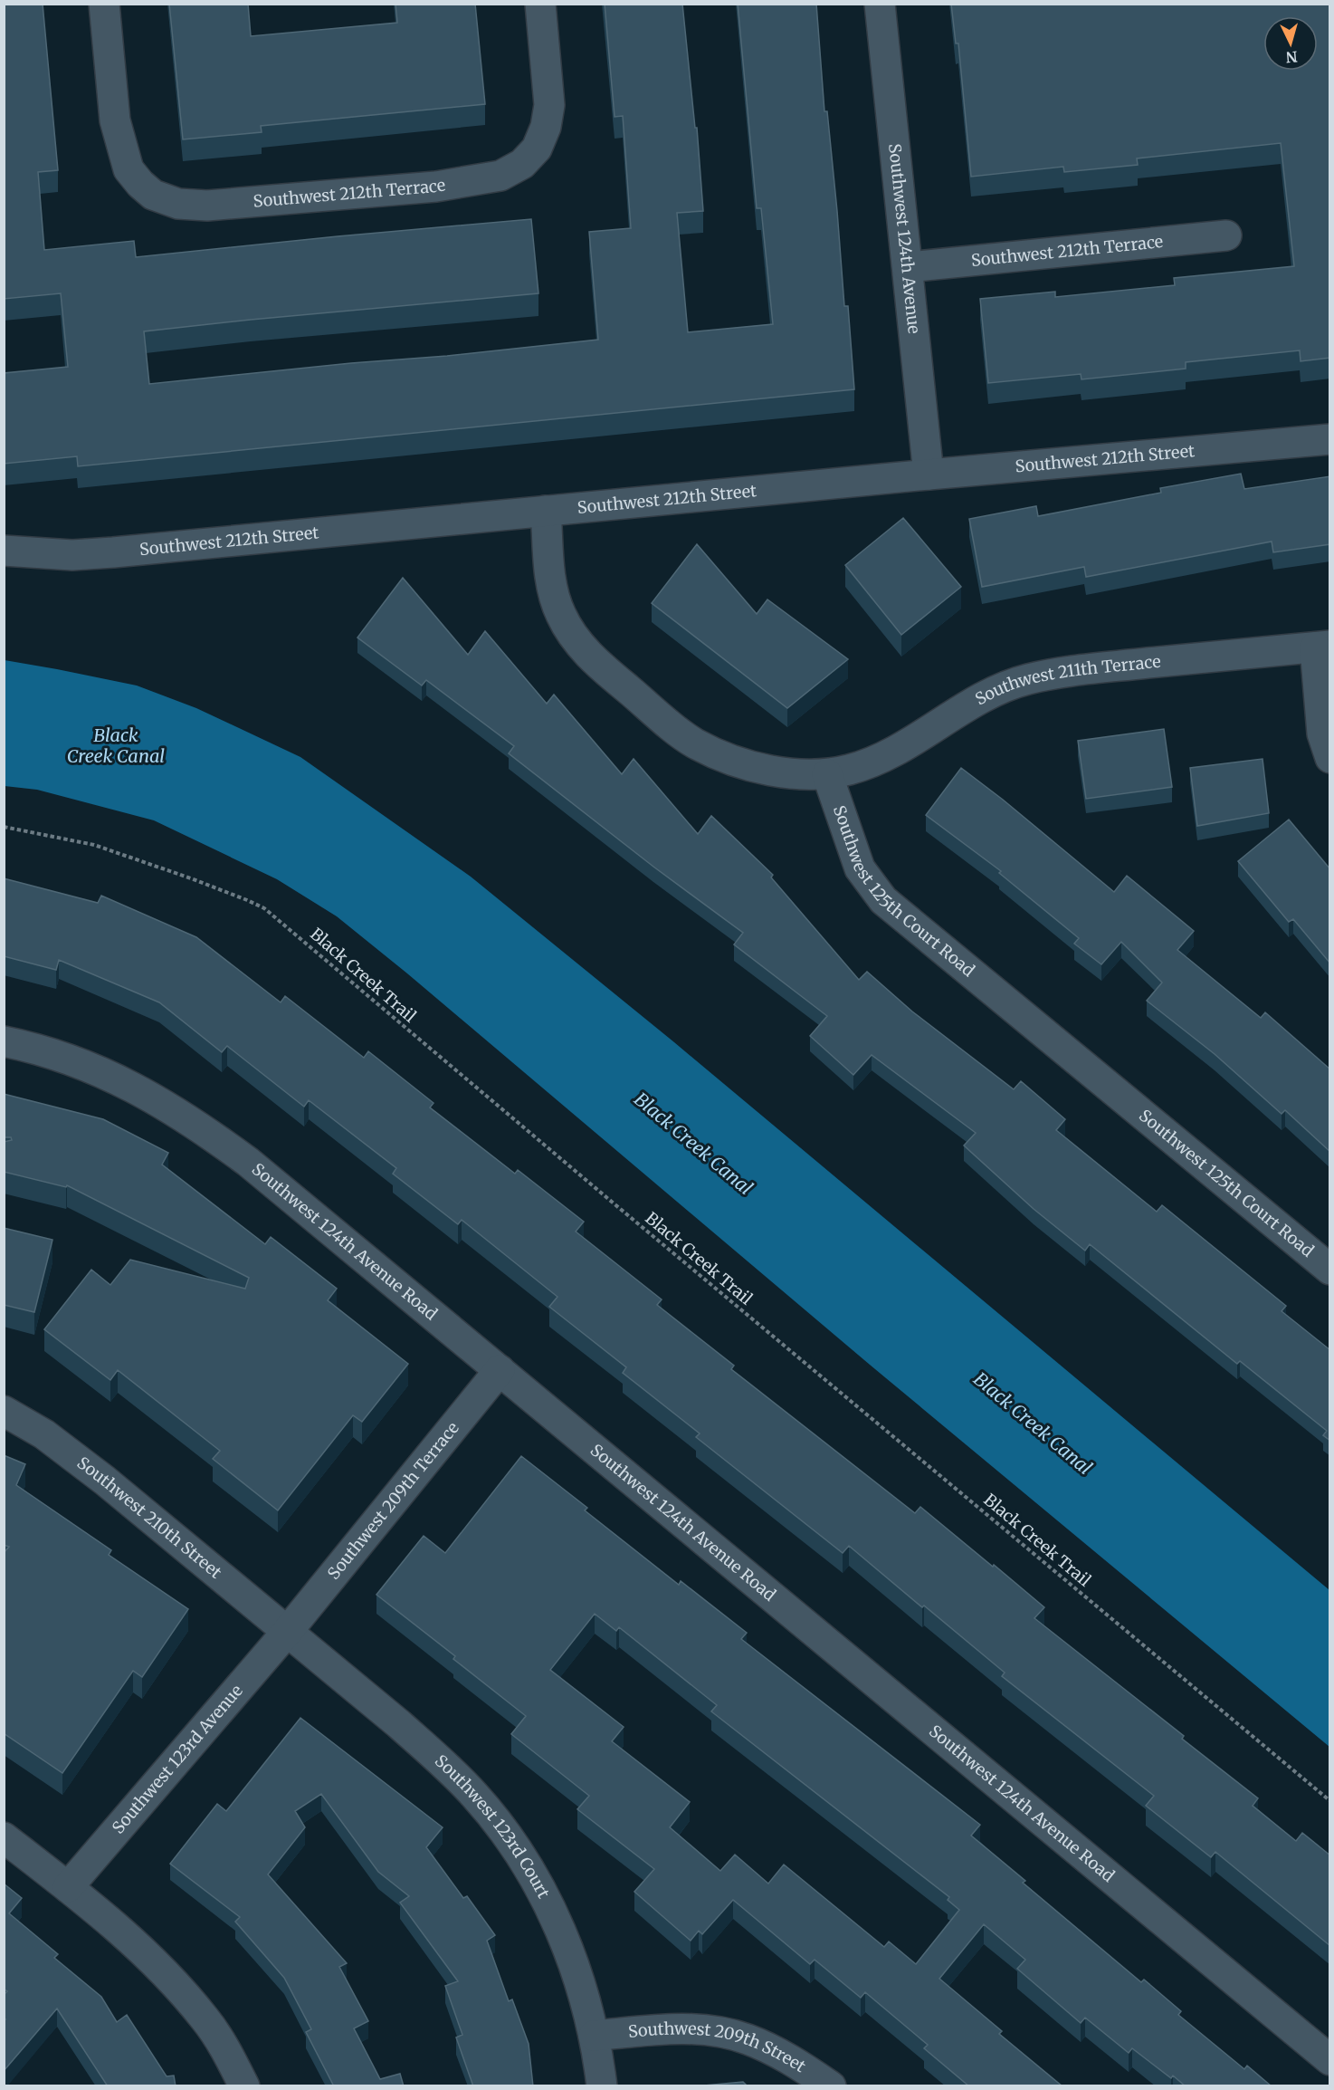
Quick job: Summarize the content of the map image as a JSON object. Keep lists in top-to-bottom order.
{
  "streets": {
    "street": [
      "Southwest 212th Terrace",
      "Southwest 124th Avenue",
      "Southwest 212th Street",
      "Southwest 211th Terrace",
      "Southwest 125th Court Road",
      "Southwest 124th Avenue Road",
      "Southwest 209th Terrace",
      "Southwest 210th Street",
      "Southwest 123rd Avenue",
      "Southwest 123rd Court",
      "Southwest 209th Street"
    ],
    "path": ["Black Creek Trail"]
  },
  "crossings": [
    ["Southwest 212th Terrace", "Southwest 124th Avenue"],
    ["Southwest 124th Avenue", "Southwest 212th Street"],
    ["Southwest 211th Terrace", "Southwest 125th Court Road"],
    ["Southwest 124th Avenue Road", "Southwest 209th Terrace"],
    ["Southwest 209th Terrace", "Southwest 210th Street"],
    ["Southwest 209th Terrace", "Southwest 123rd Avenue"],
    ["Southwest 209th Terrace", "Southwest 123rd Court"],
    ["Southwest 210th Street", "Southwest 123rd Avenue"],
    ["Southwest 210th Street", "Southwest 123rd Court"],
    ["Southwest 123rd Avenue", "Southwest 123rd Court"],
    ["Southwest 123rd Court", "Southwest 209th Street"]
  ],
  "water": ["Black Creek Canal"],
  "north": "bottom"
}
